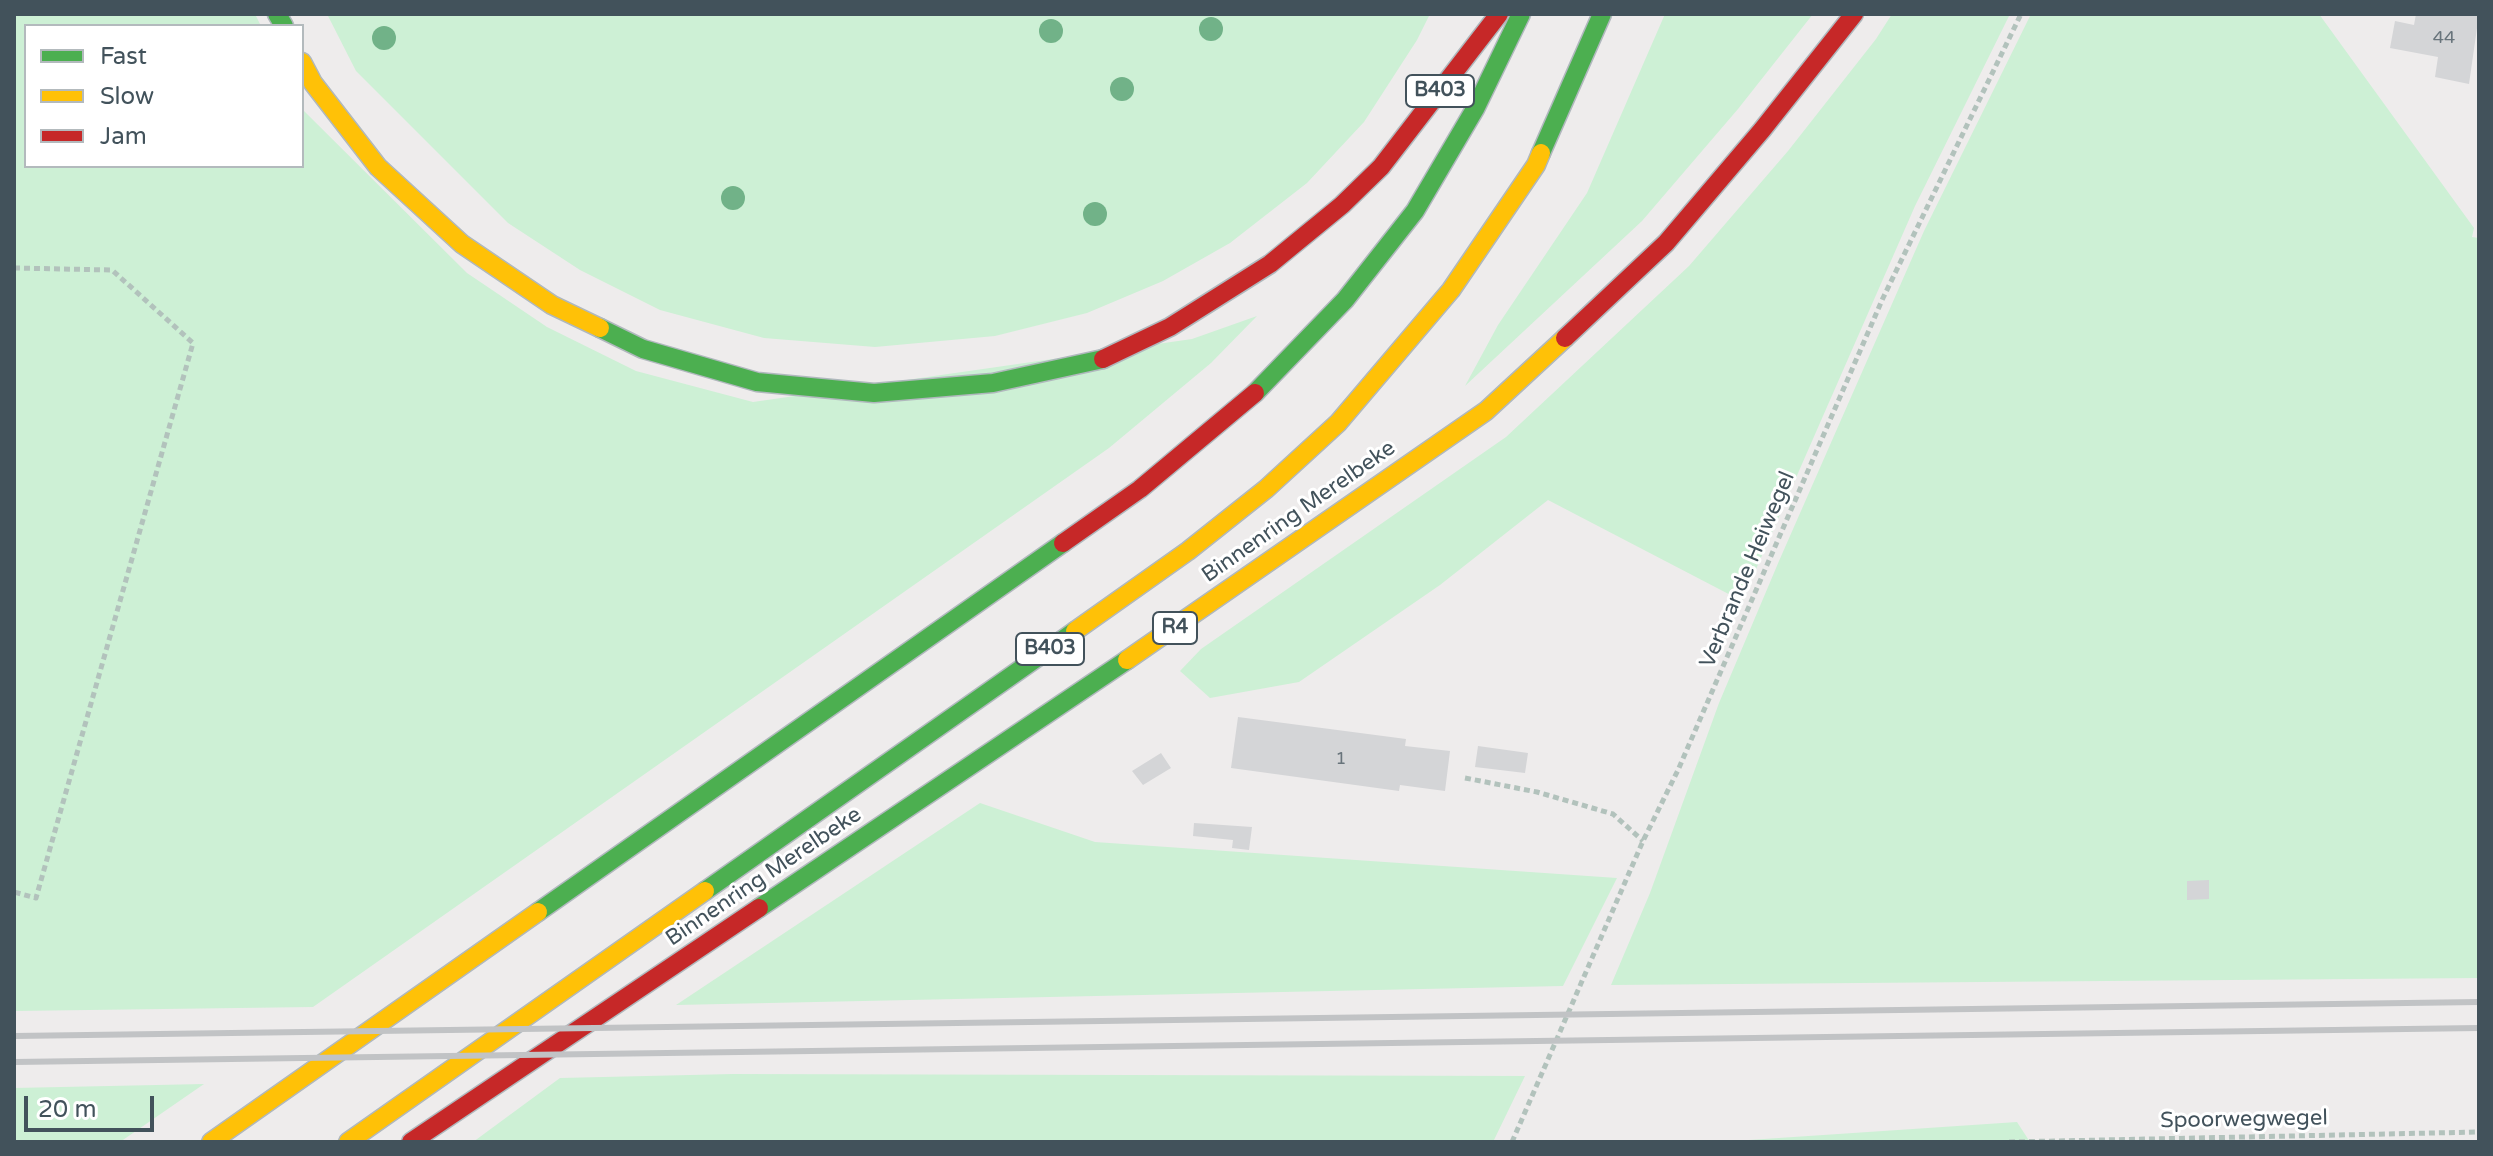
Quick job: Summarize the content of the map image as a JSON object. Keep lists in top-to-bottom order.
{
  "streets": {
    "highway": ["B403", "Binnenring Merelbeke", "R4"],
    "path": ["Verbrande Heiwegel", "Spoorwegwegel"]
  },
  "house_numbers": ["44", "1"],
  "legend": ["Fast", "Slow", "Jam"],
  "scale_bar": "20 m"
}
